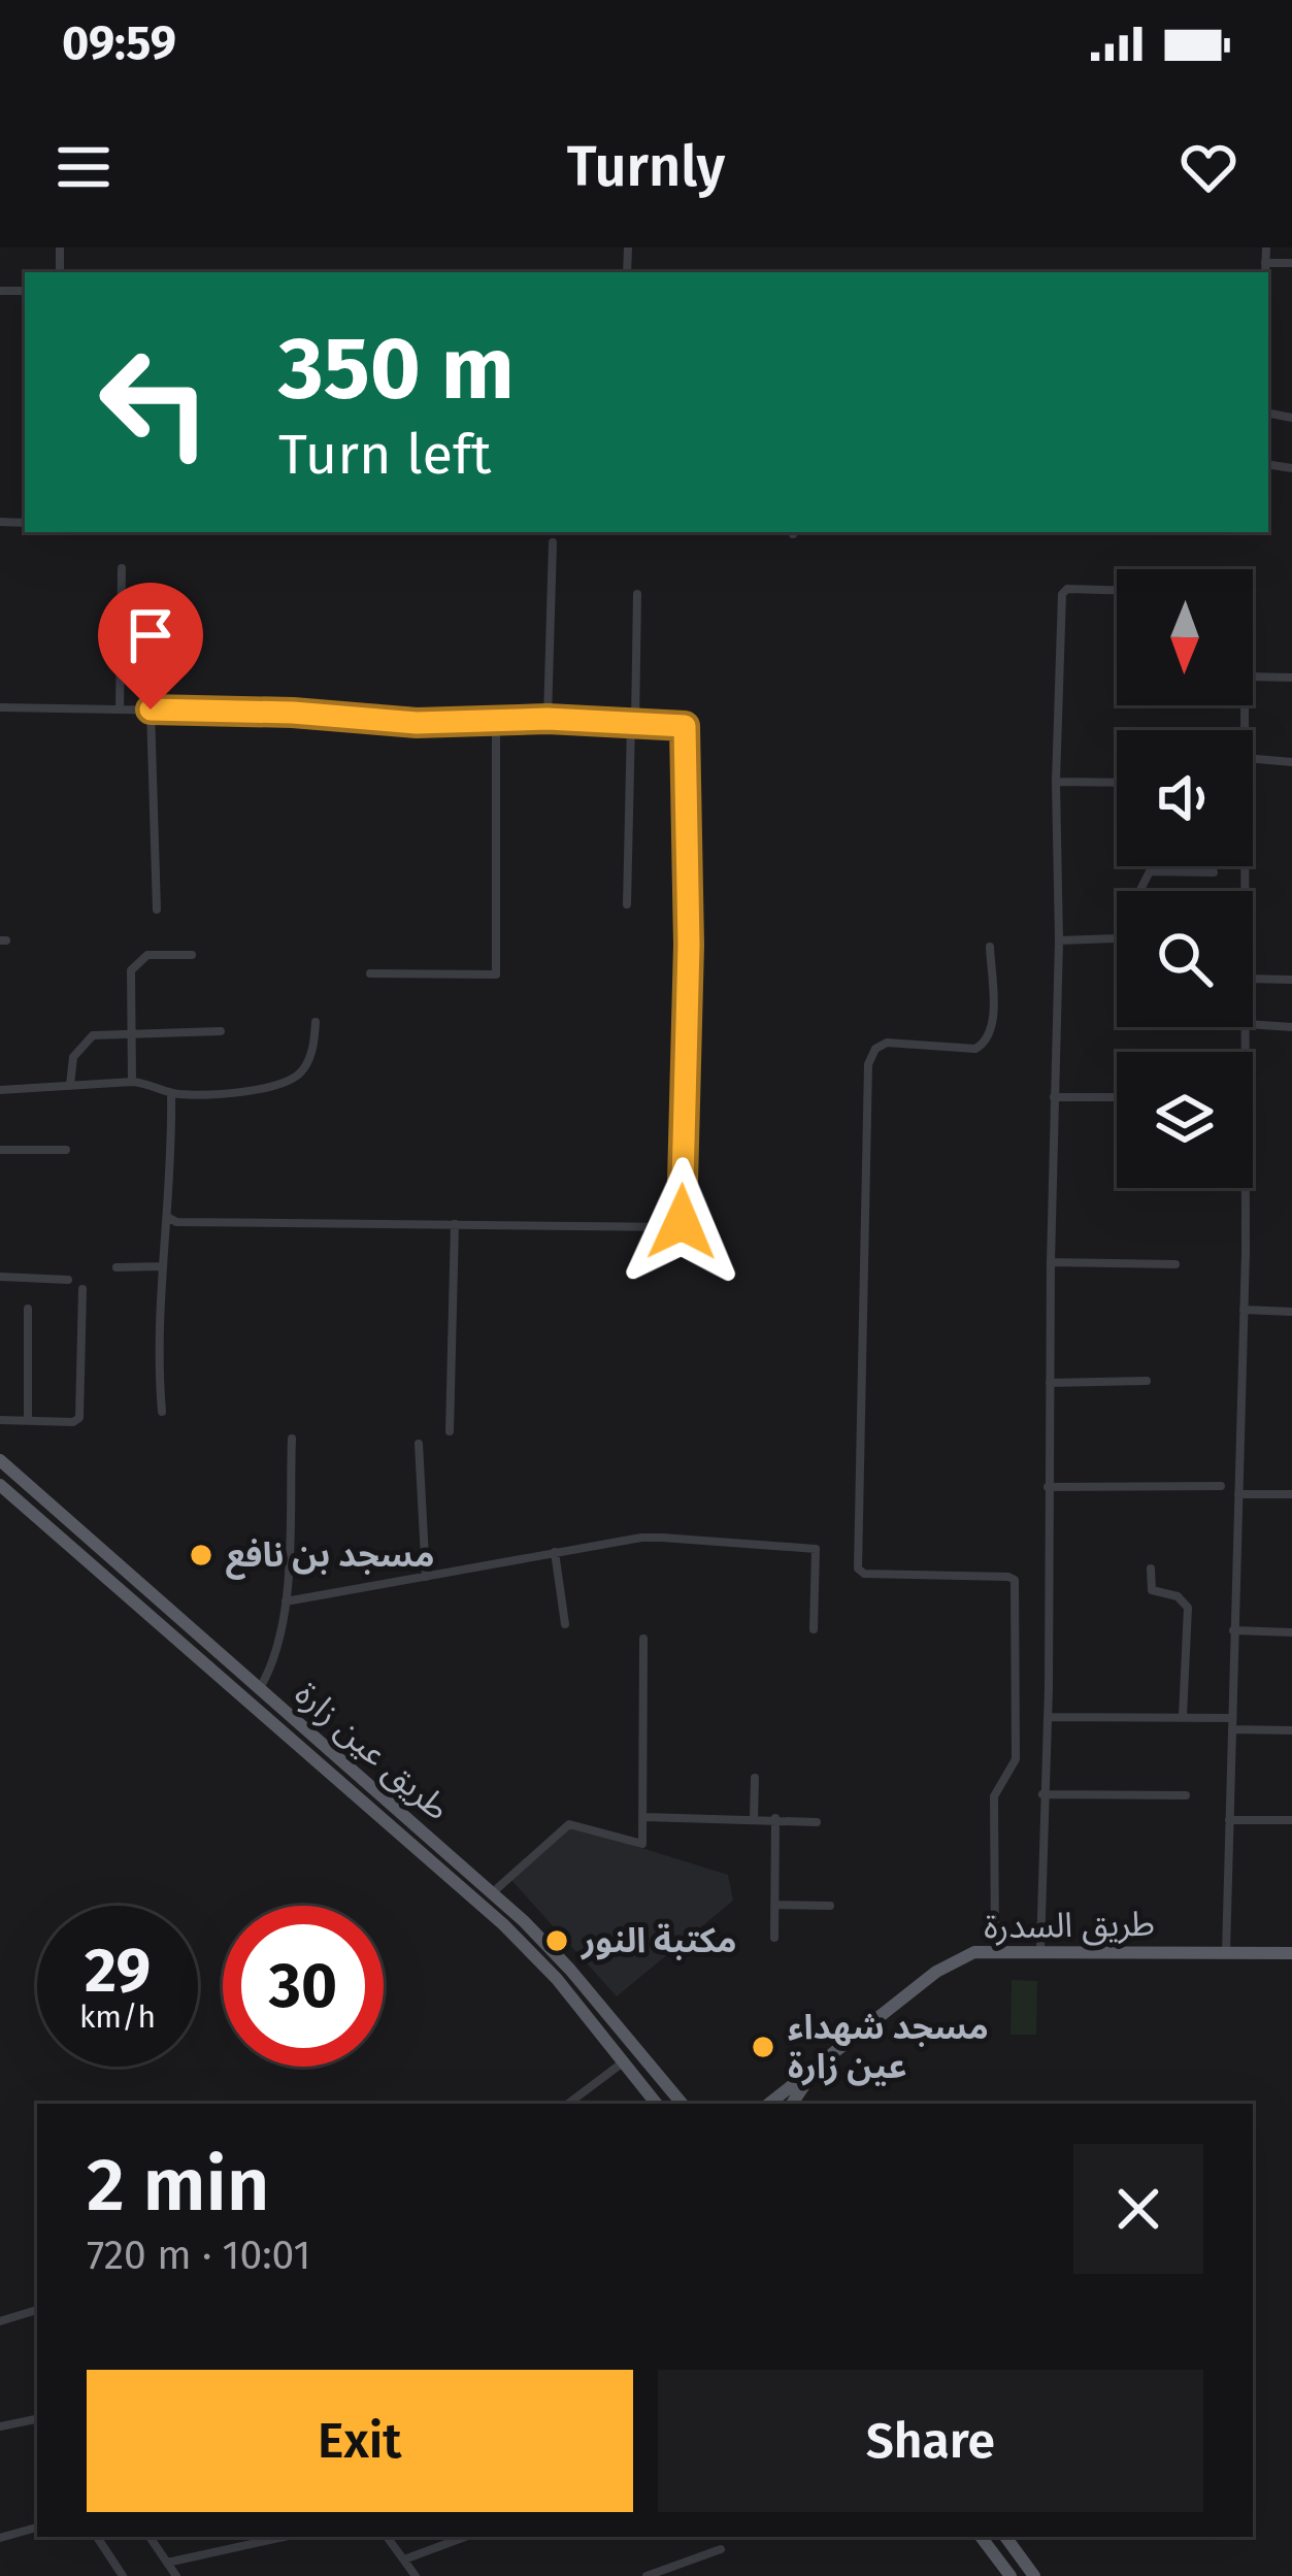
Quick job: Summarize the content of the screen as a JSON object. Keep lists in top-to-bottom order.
{
  "streets": {
    "main road": ["طريق عين زارة", "طريق السدرة"]
  },
  "places": ["مسجد بن نافع", "مكتبة النور", "مسجد شهداء عين زارة"],
  "north": "bottom",
  "page": {
    "status": "09:59",
    "header": "Turnly",
    "turn": ["350 m", "Turn left"],
    "speed": "29 km/h",
    "limit": "30",
    "heading": ["2 min", "720 m · 10:01"],
    "buttons": ["Exit", "Share"]
  }
}
